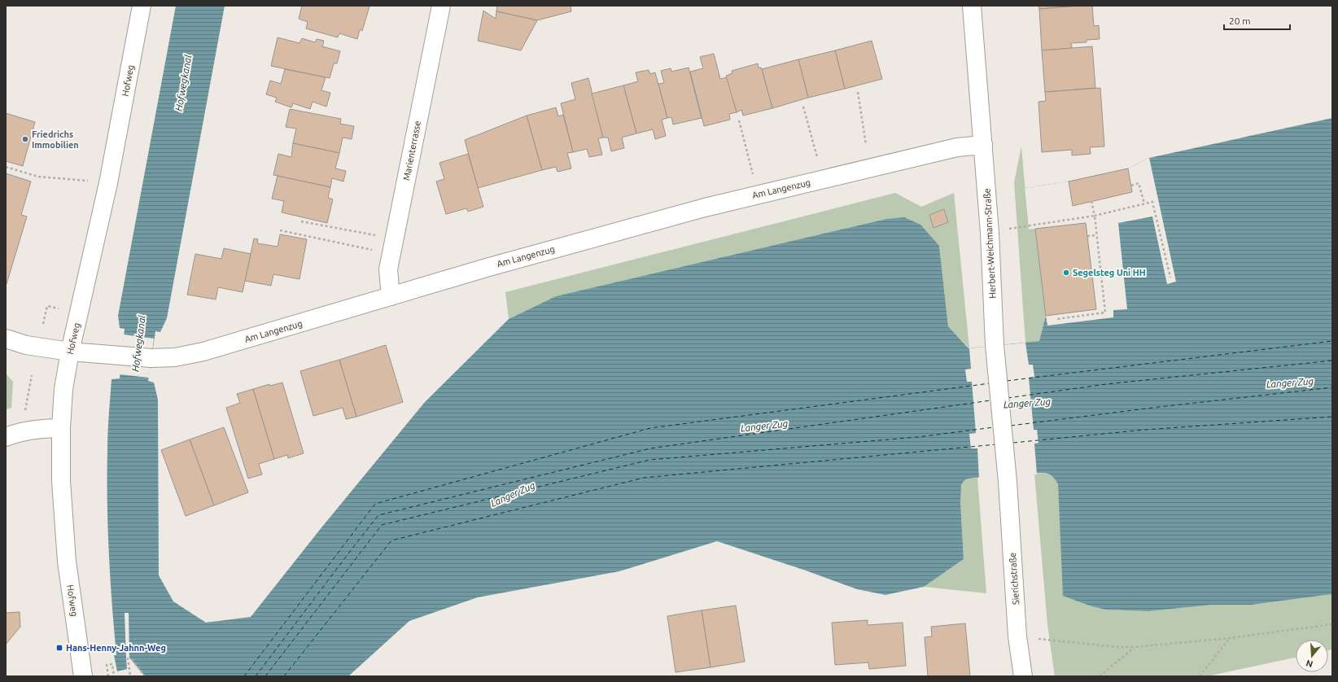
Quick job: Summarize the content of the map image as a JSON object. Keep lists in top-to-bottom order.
{
  "streets": {
    "street": [
      "Hofweg",
      "Marienterrasse",
      "Am Langenzug",
      "Herbert-Weichmann-Straße",
      "Sierichstraße"
    ]
  },
  "crossings": [
    ["Hofweg", "Am Langenzug"],
    ["Marienterrasse", "Am Langenzug"],
    ["Am Langenzug", "Herbert-Weichmann-Straße"],
    ["Herbert-Weichmann-Straße", "Sierichstraße"]
  ],
  "water": ["Hofwegkanal", "Langer Zug"],
  "places": {
    "other": ["Friedrichs Immobilien", "Segelsteg Uni HH"],
    "transit": ["Hans-Henny-Jahnn-Weg"]
  },
  "scale_bar": "20 m",
  "north": "bottom"
}
